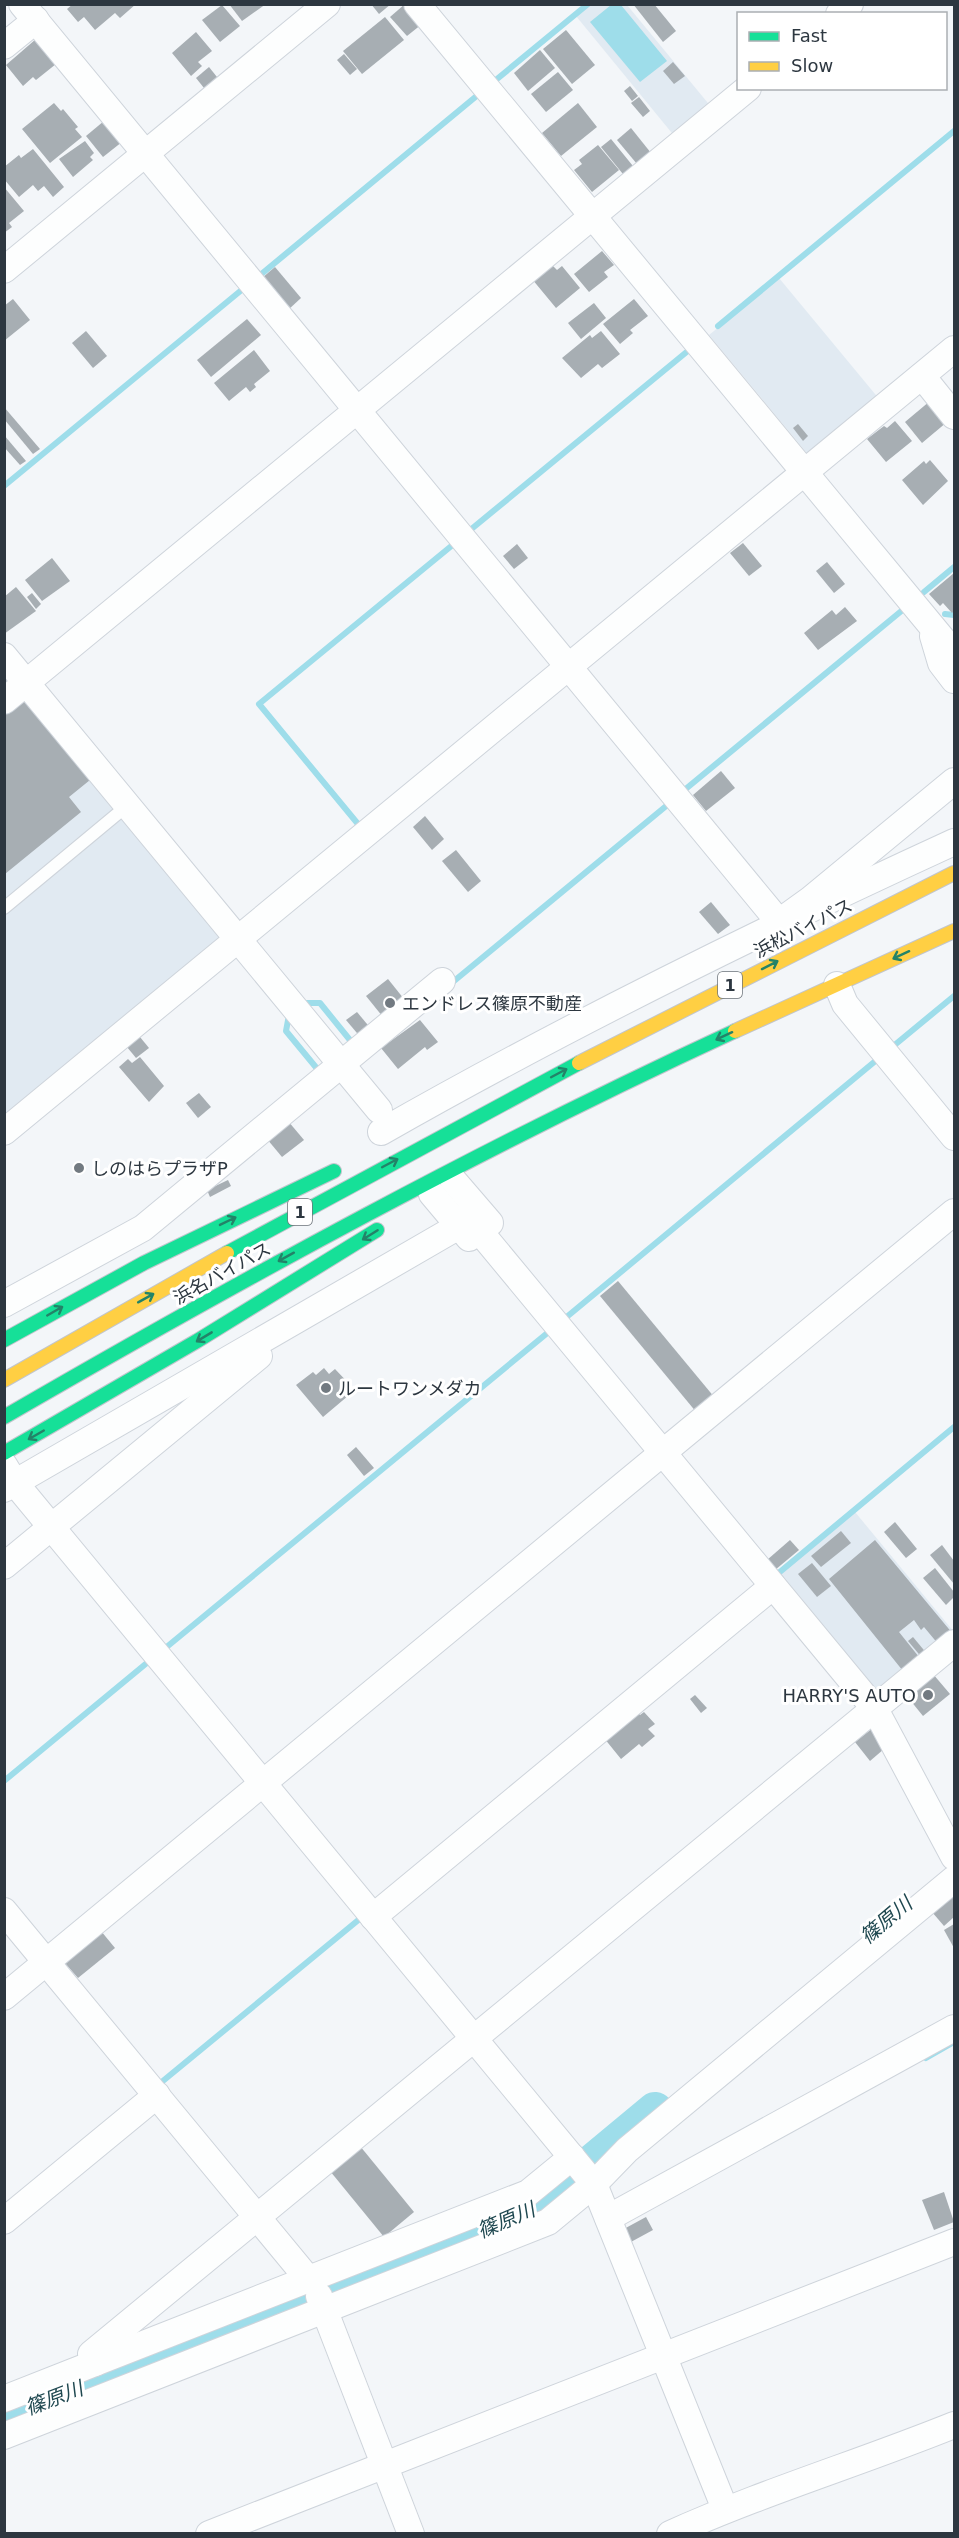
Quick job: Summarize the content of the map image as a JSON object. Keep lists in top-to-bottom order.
{
  "streets": {
    "highway": ["浜松バイパス", "1", "浜名バイパス"]
  },
  "crossings": [
    ["浜松バイパス", "浜名バイパス"],
    ["1", "浜名バイパス"]
  ],
  "water": ["篠原川"],
  "places": [
    "エンドレス篠原不動産",
    "しのはらプラザP",
    "ルートワンメダカ",
    "HARRY'S AUTO"
  ],
  "legend": ["Fast", "Slow"]
}
